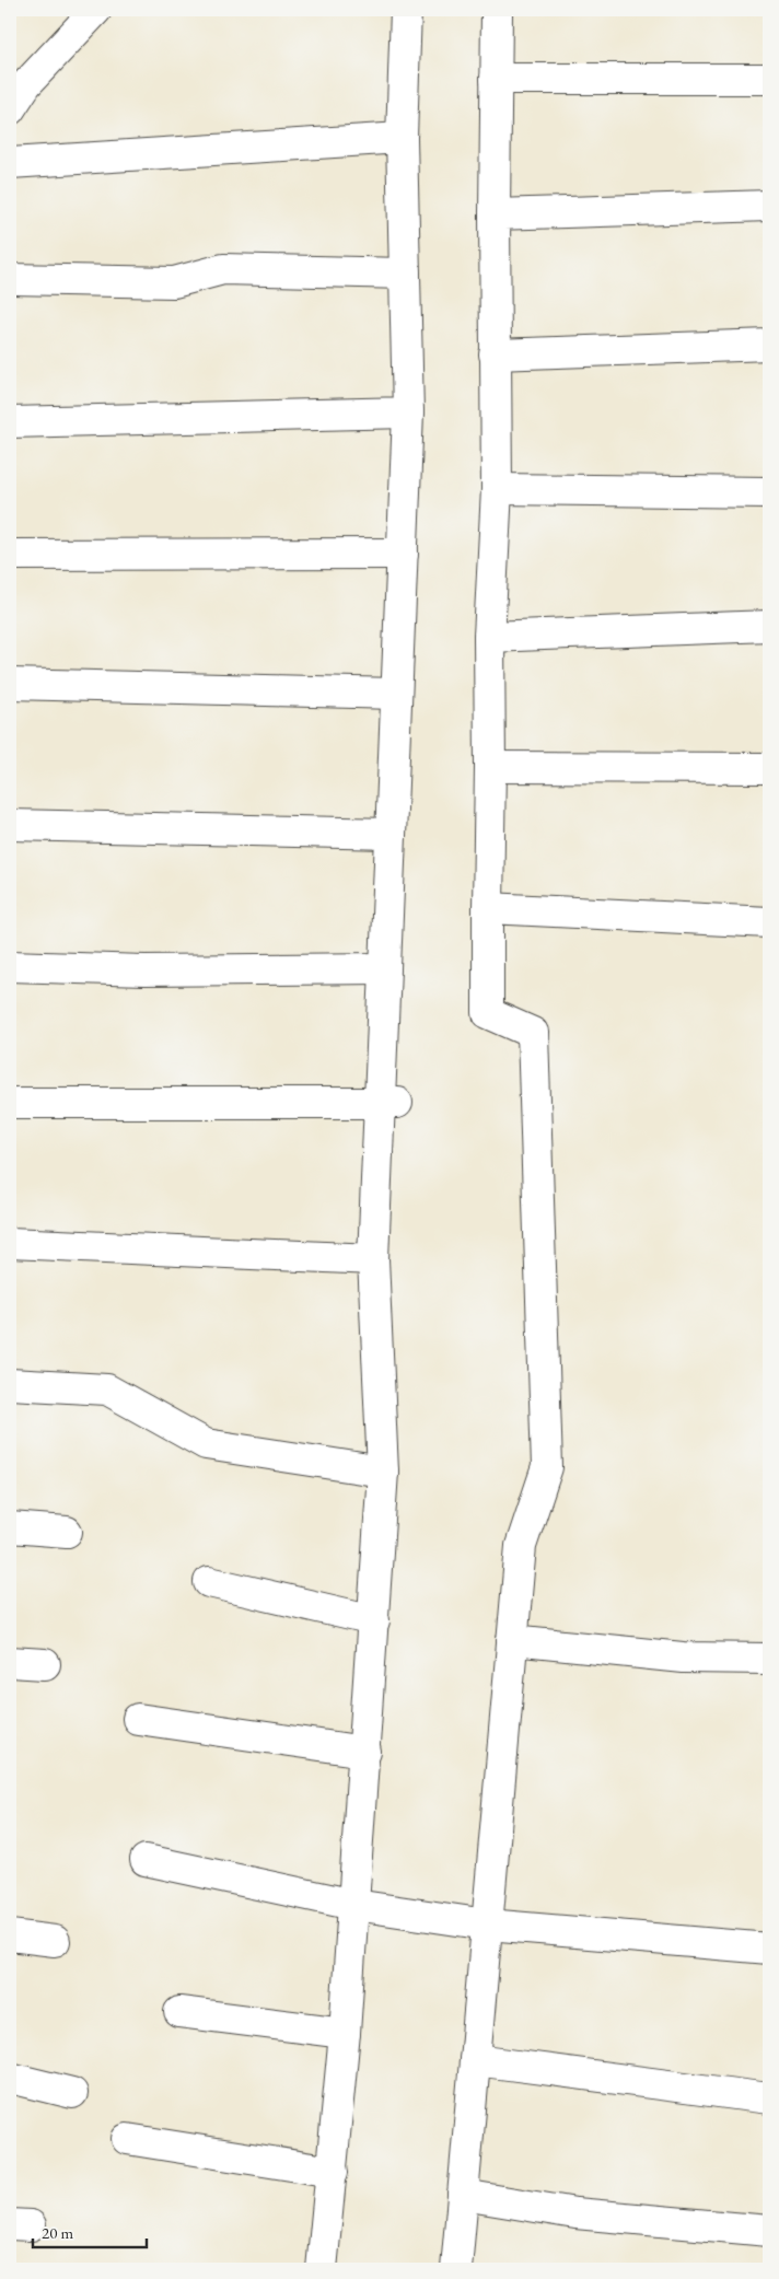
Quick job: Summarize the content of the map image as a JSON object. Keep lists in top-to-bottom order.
{
  "scale_bar": "20 m"
}
